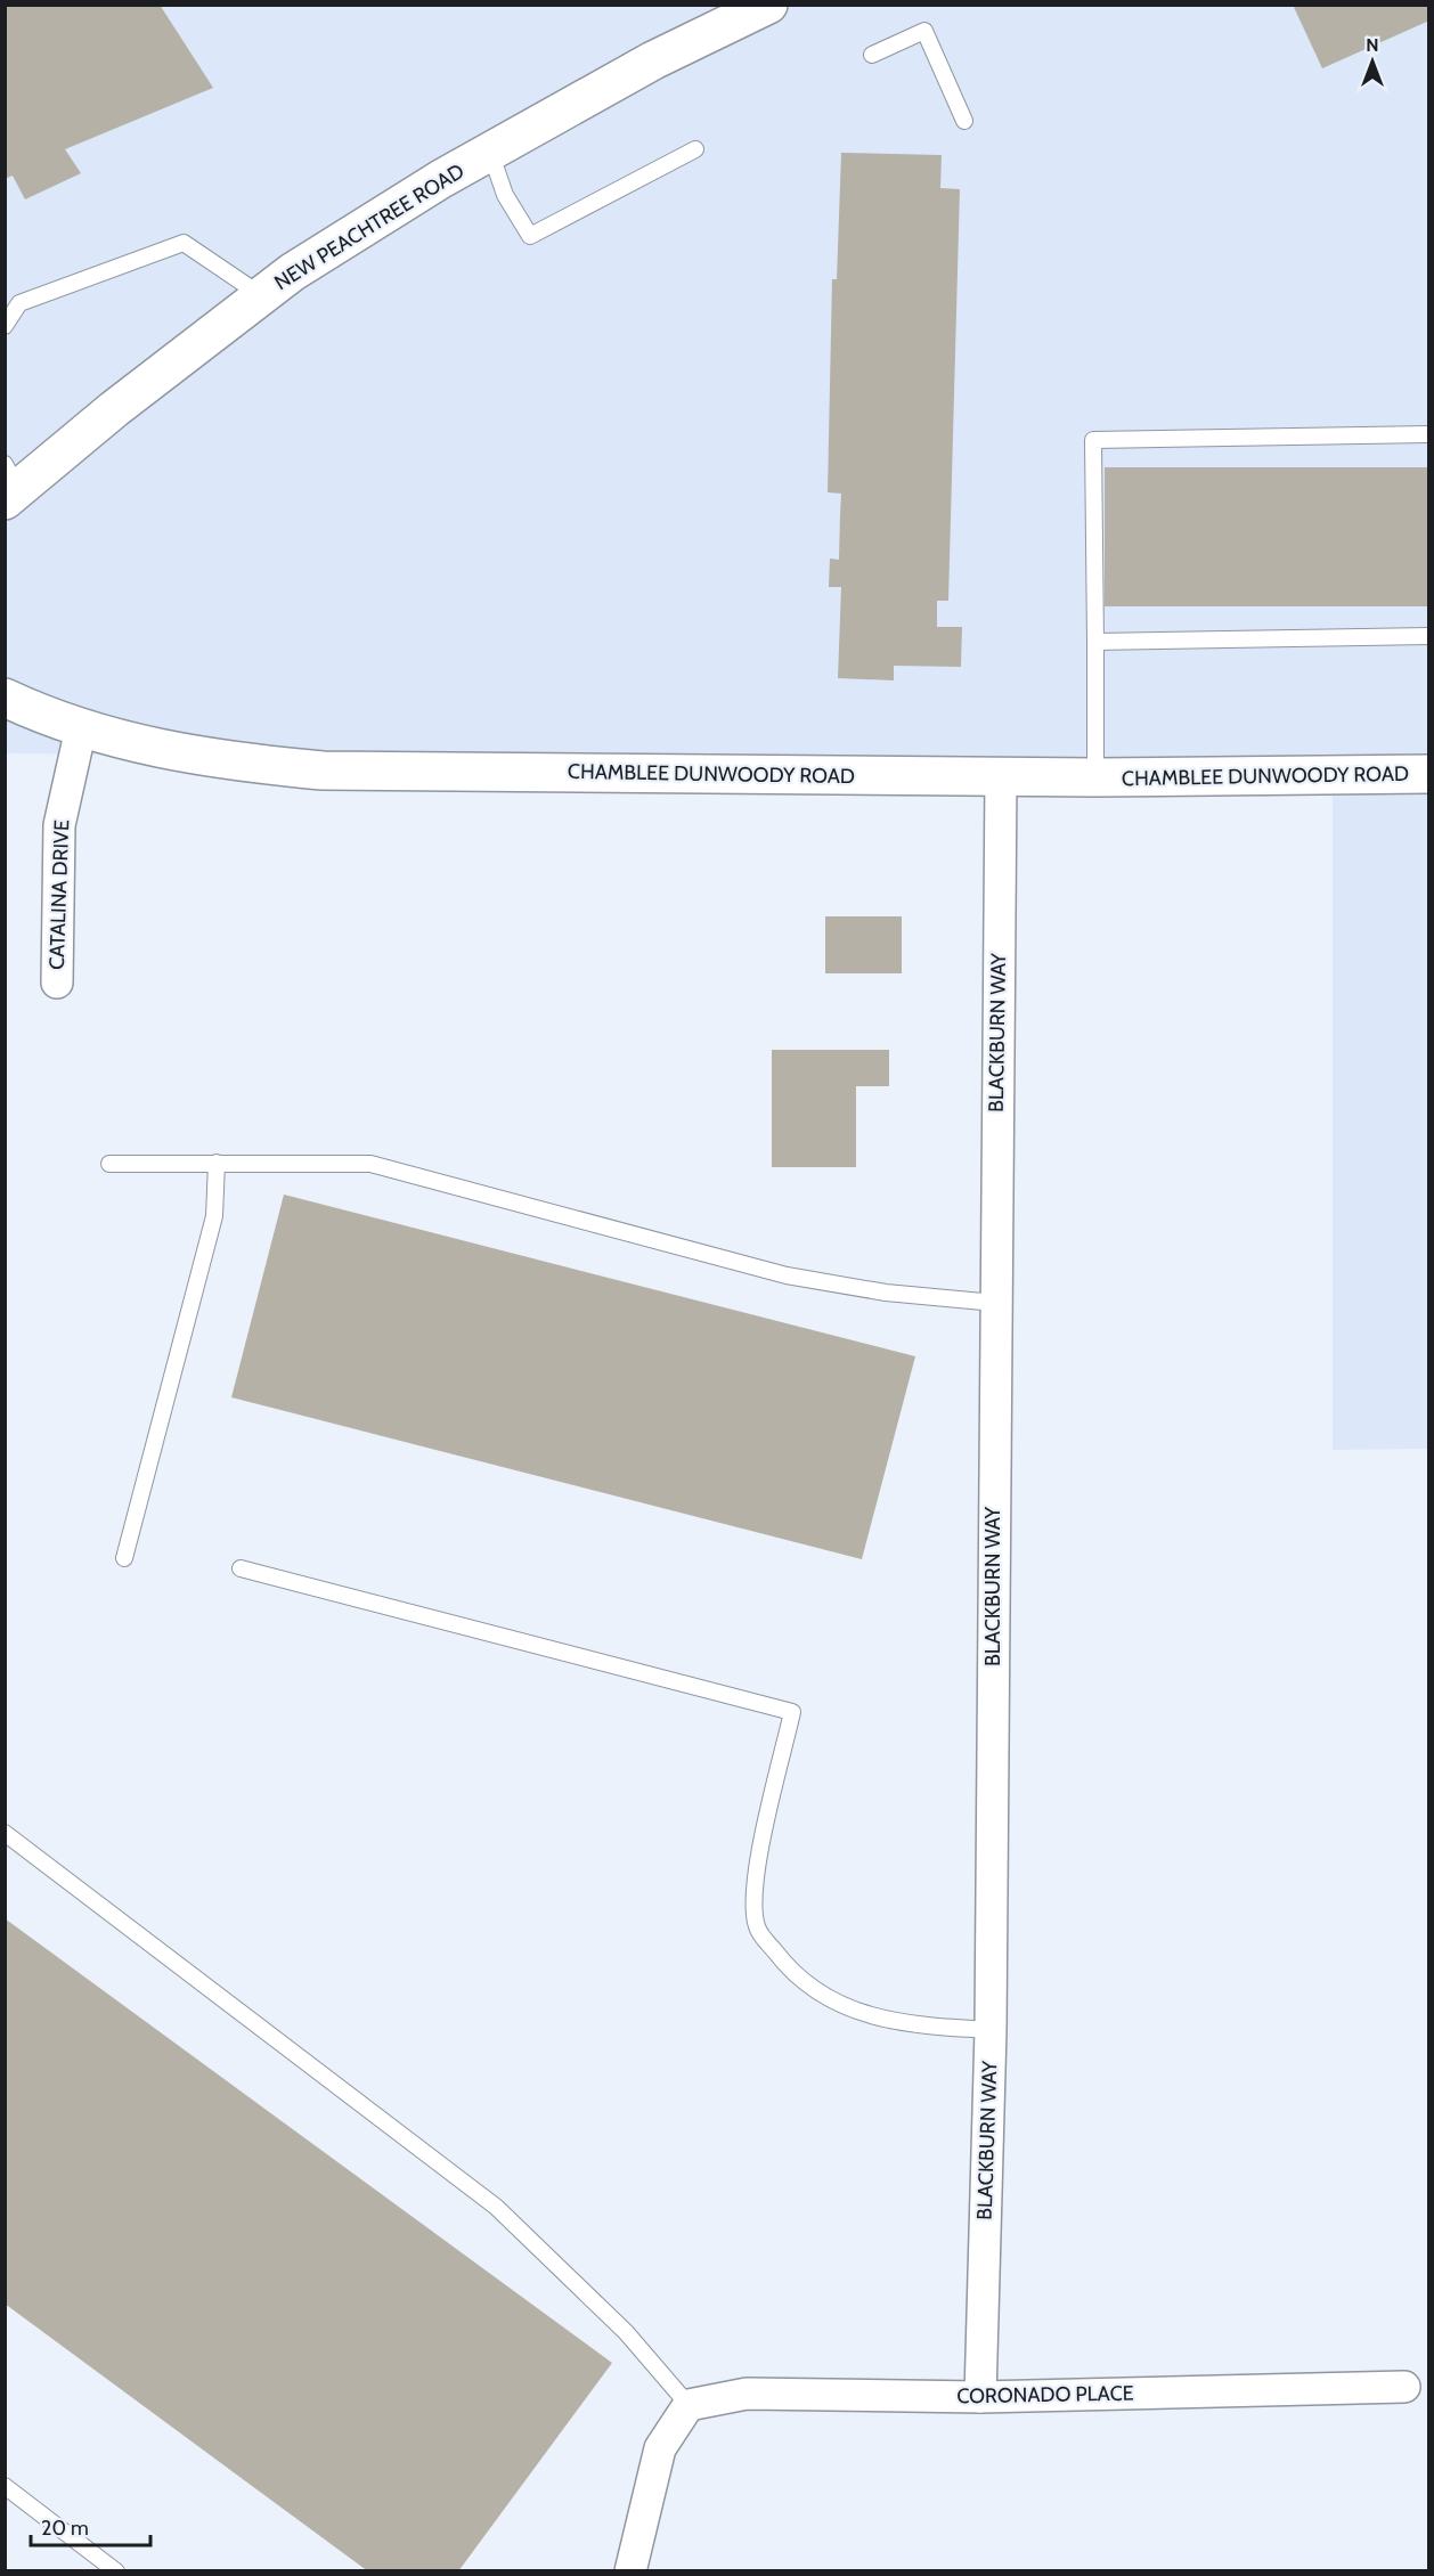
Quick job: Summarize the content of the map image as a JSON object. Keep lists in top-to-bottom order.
{
  "streets": {
    "street": [
      "NEW PEACHTREE ROAD",
      "CHAMBLEE DUNWOODY ROAD",
      "CATALINA DRIVE",
      "BLACKBURN WAY",
      "CORONADO PLACE"
    ]
  },
  "crossings": [
    ["CHAMBLEE DUNWOODY ROAD", "CATALINA DRIVE"],
    ["CHAMBLEE DUNWOODY ROAD", "BLACKBURN WAY"],
    ["BLACKBURN WAY", "CORONADO PLACE"]
  ],
  "scale_bar": "20 m",
  "north": "top"
}
